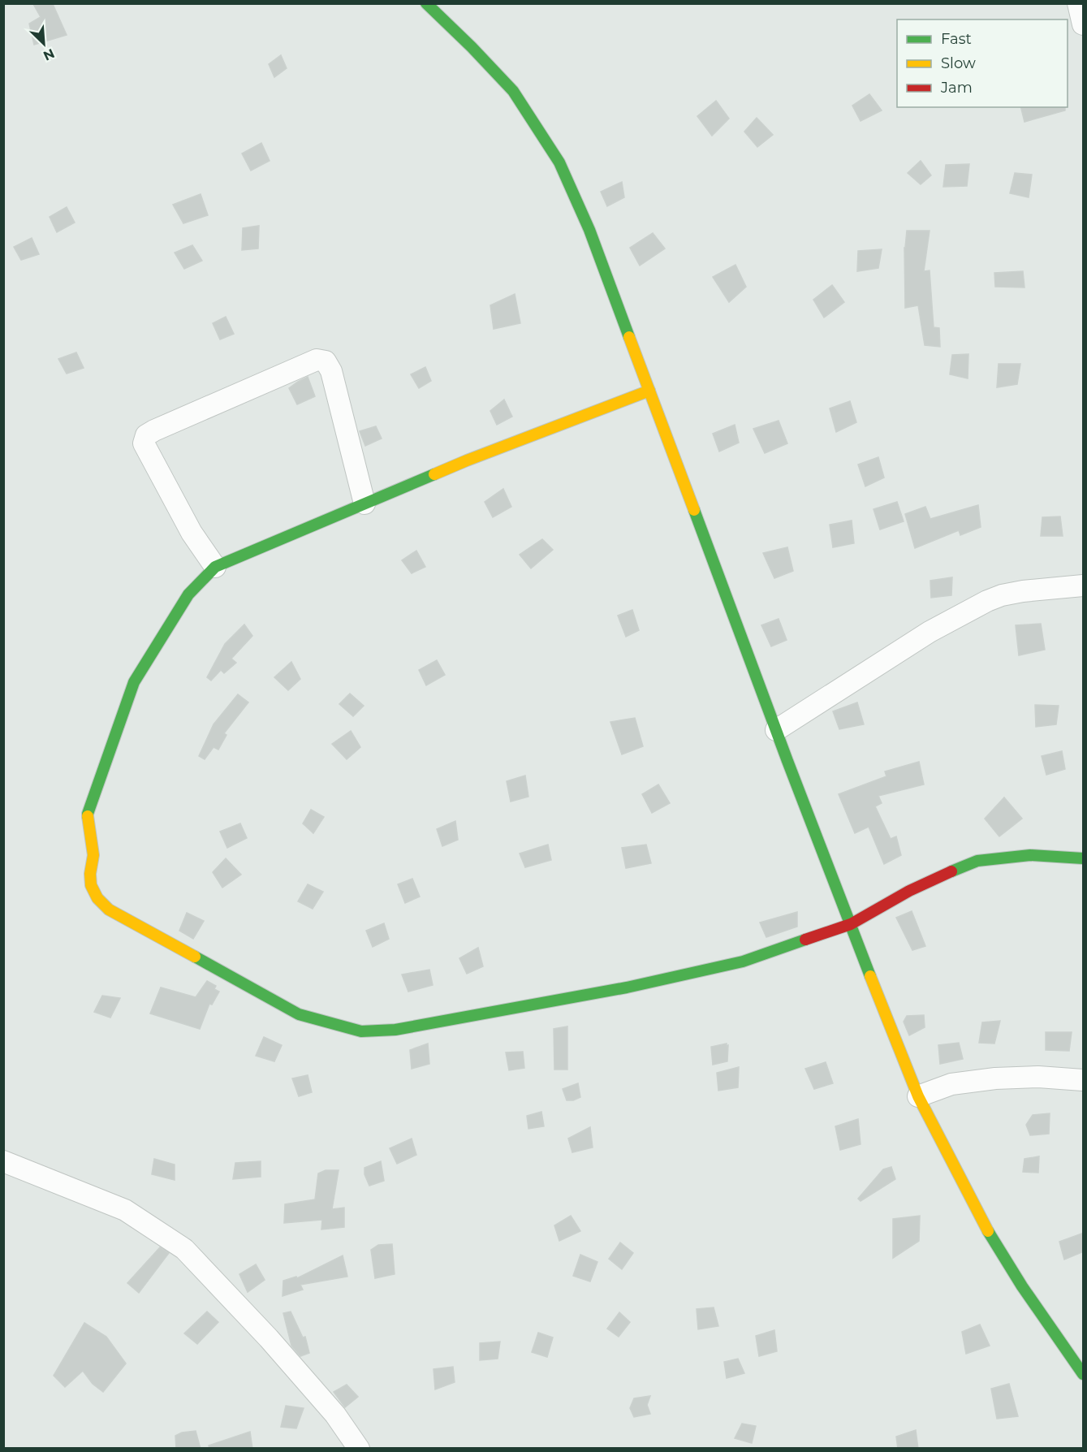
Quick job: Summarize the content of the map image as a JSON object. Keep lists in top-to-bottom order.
{
  "legend": ["Fast", "Slow", "Jam"],
  "north": "bottom right"
}
